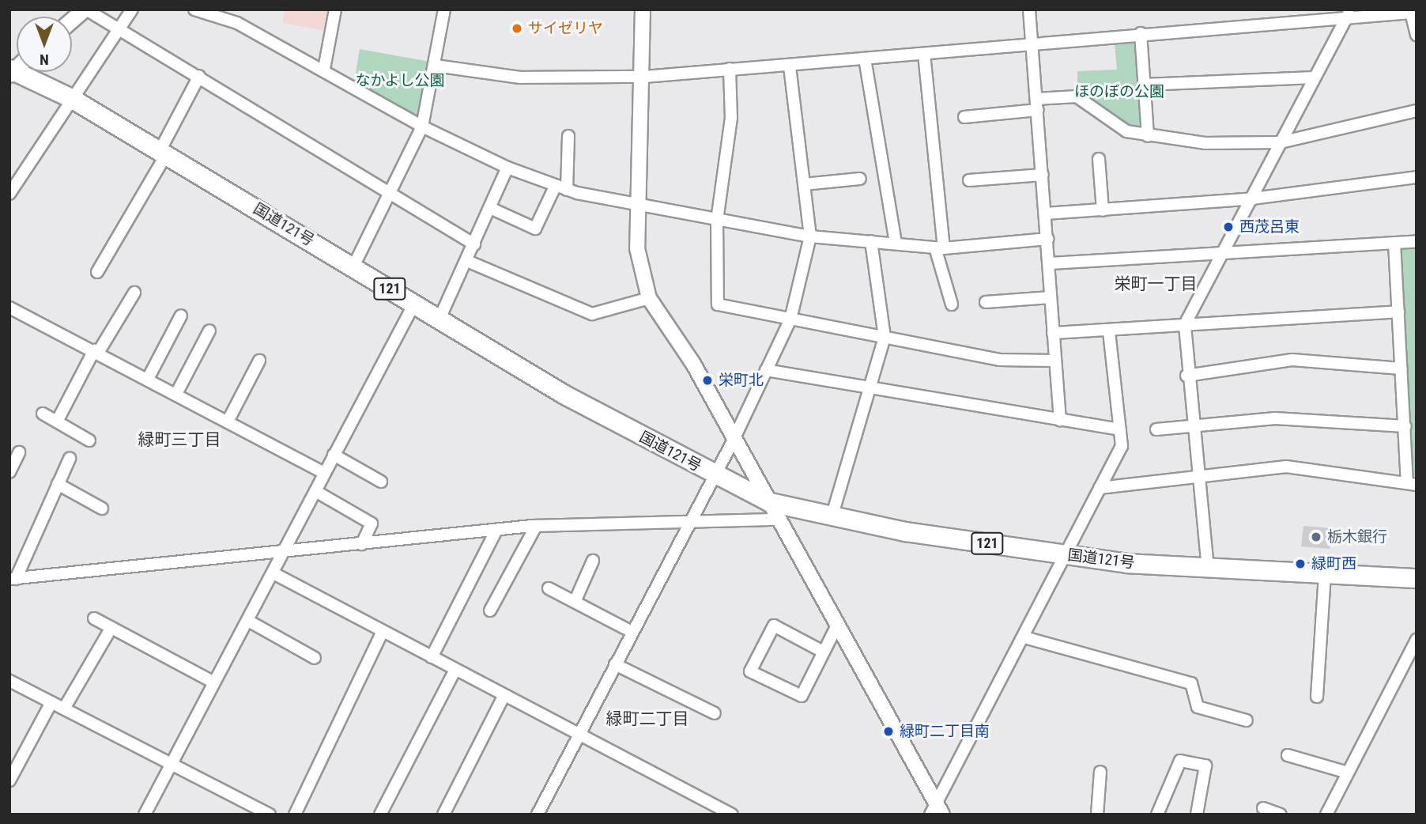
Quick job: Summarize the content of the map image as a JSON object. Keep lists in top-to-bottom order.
{
  "streets": {
    "highway": ["国道121号", "121"]
  },
  "districts": ["栄町一丁目", "緑町三丁目", "緑町二丁目"],
  "parks": ["なかよし公園", "ほのぼの公園"],
  "places": [
    "サイゼリヤ",
    "西茂呂東",
    "栄町北",
    "栃木銀行",
    "緑町西",
    "緑町二丁目南"
  ],
  "north": "bottom"
}
